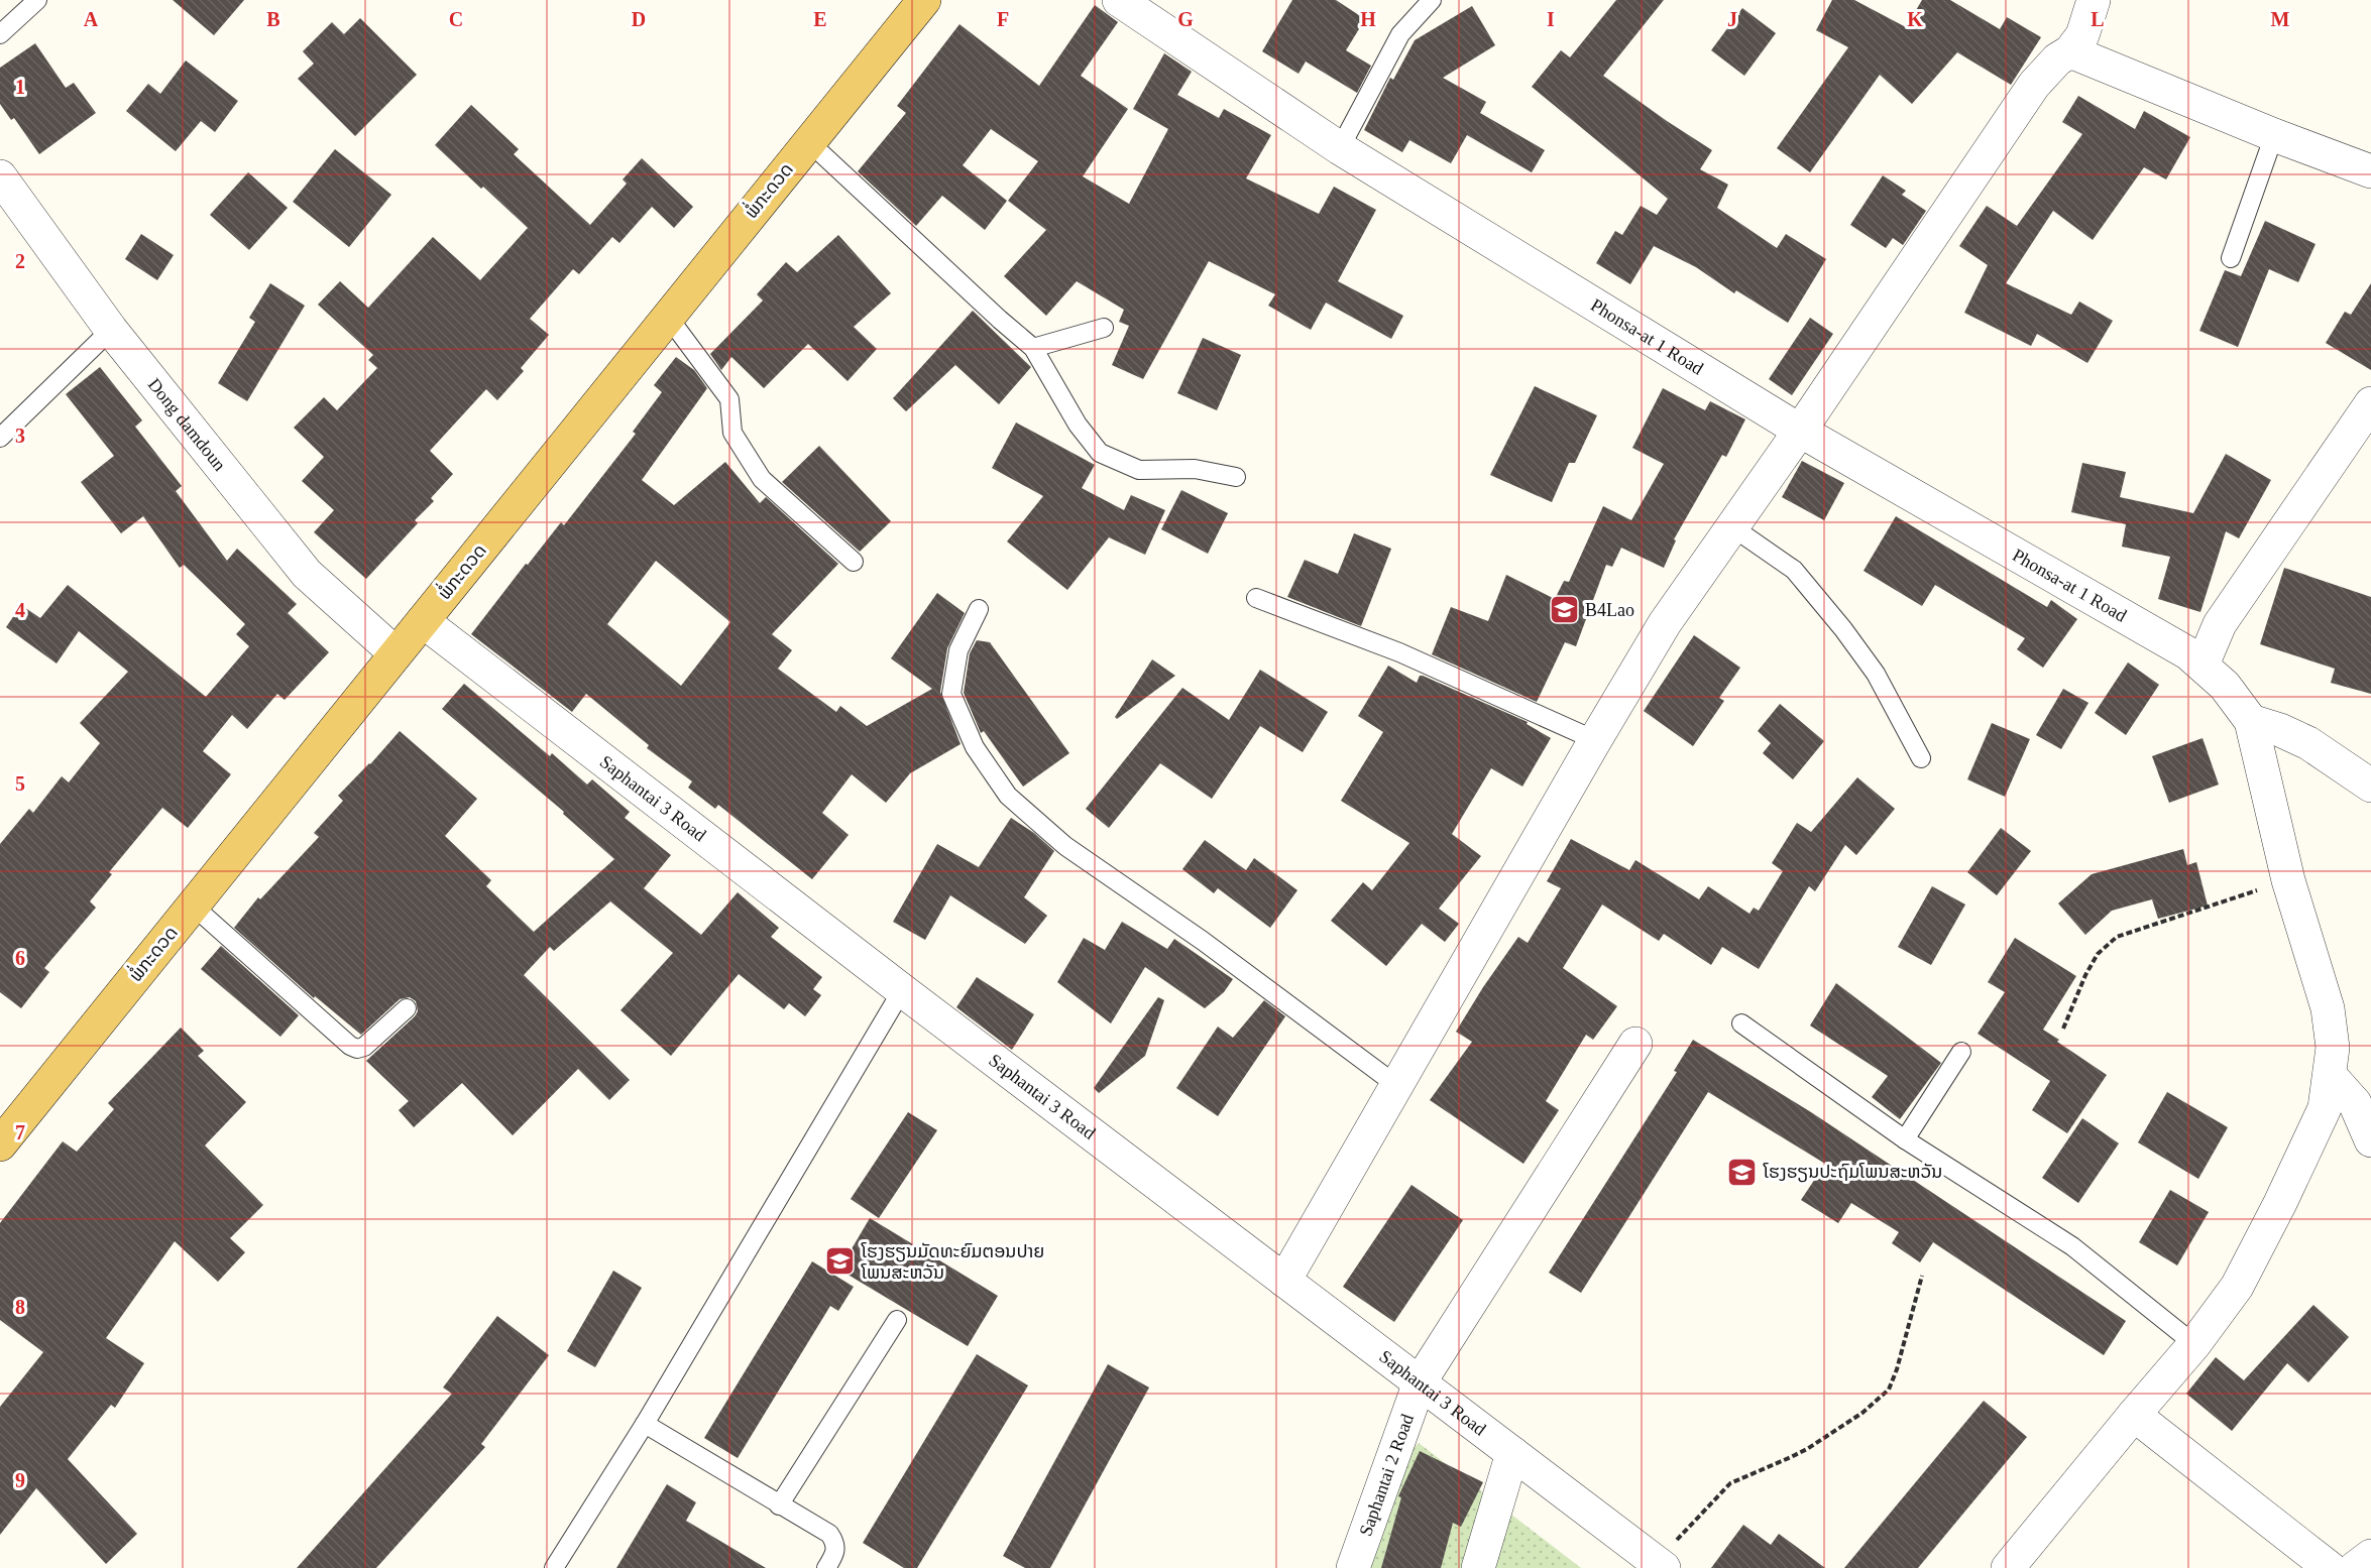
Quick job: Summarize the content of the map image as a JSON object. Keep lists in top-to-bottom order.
{
  "streets": {
    "main road": ["ພໍ່ກະດວດ"],
    "street": [
      "Phonsa-at 1 Road",
      "Dong damdoun",
      "Saphantai 3 Road",
      "Saphantai 2 Road"
    ]
  },
  "crossings": [
    ["ພໍ່ກະດວດ", "Dong damdoun"],
    ["ພໍ່ກະດວດ", "Saphantai 3 Road"],
    ["Saphantai 3 Road", "Saphantai 2 Road"]
  ],
  "places": {
    "school or university": ["B4Lao", "ໂຮງຮຽນປະຖົມໂພນສະຫວັນ", "ໂຮງຮຽນມັດທະຍົມຕອນປາຍ ໂພນສະຫວັນ"]
  },
  "grid": {
    "columns": [
      "A",
      "B",
      "C",
      "D",
      "E",
      "F",
      "G",
      "H",
      "I",
      "J",
      "K",
      "L",
      "M"
    ],
    "rows": [
      "1",
      "2",
      "3",
      "4",
      "5",
      "6",
      "7",
      "8",
      "9"
    ]
  }
}
